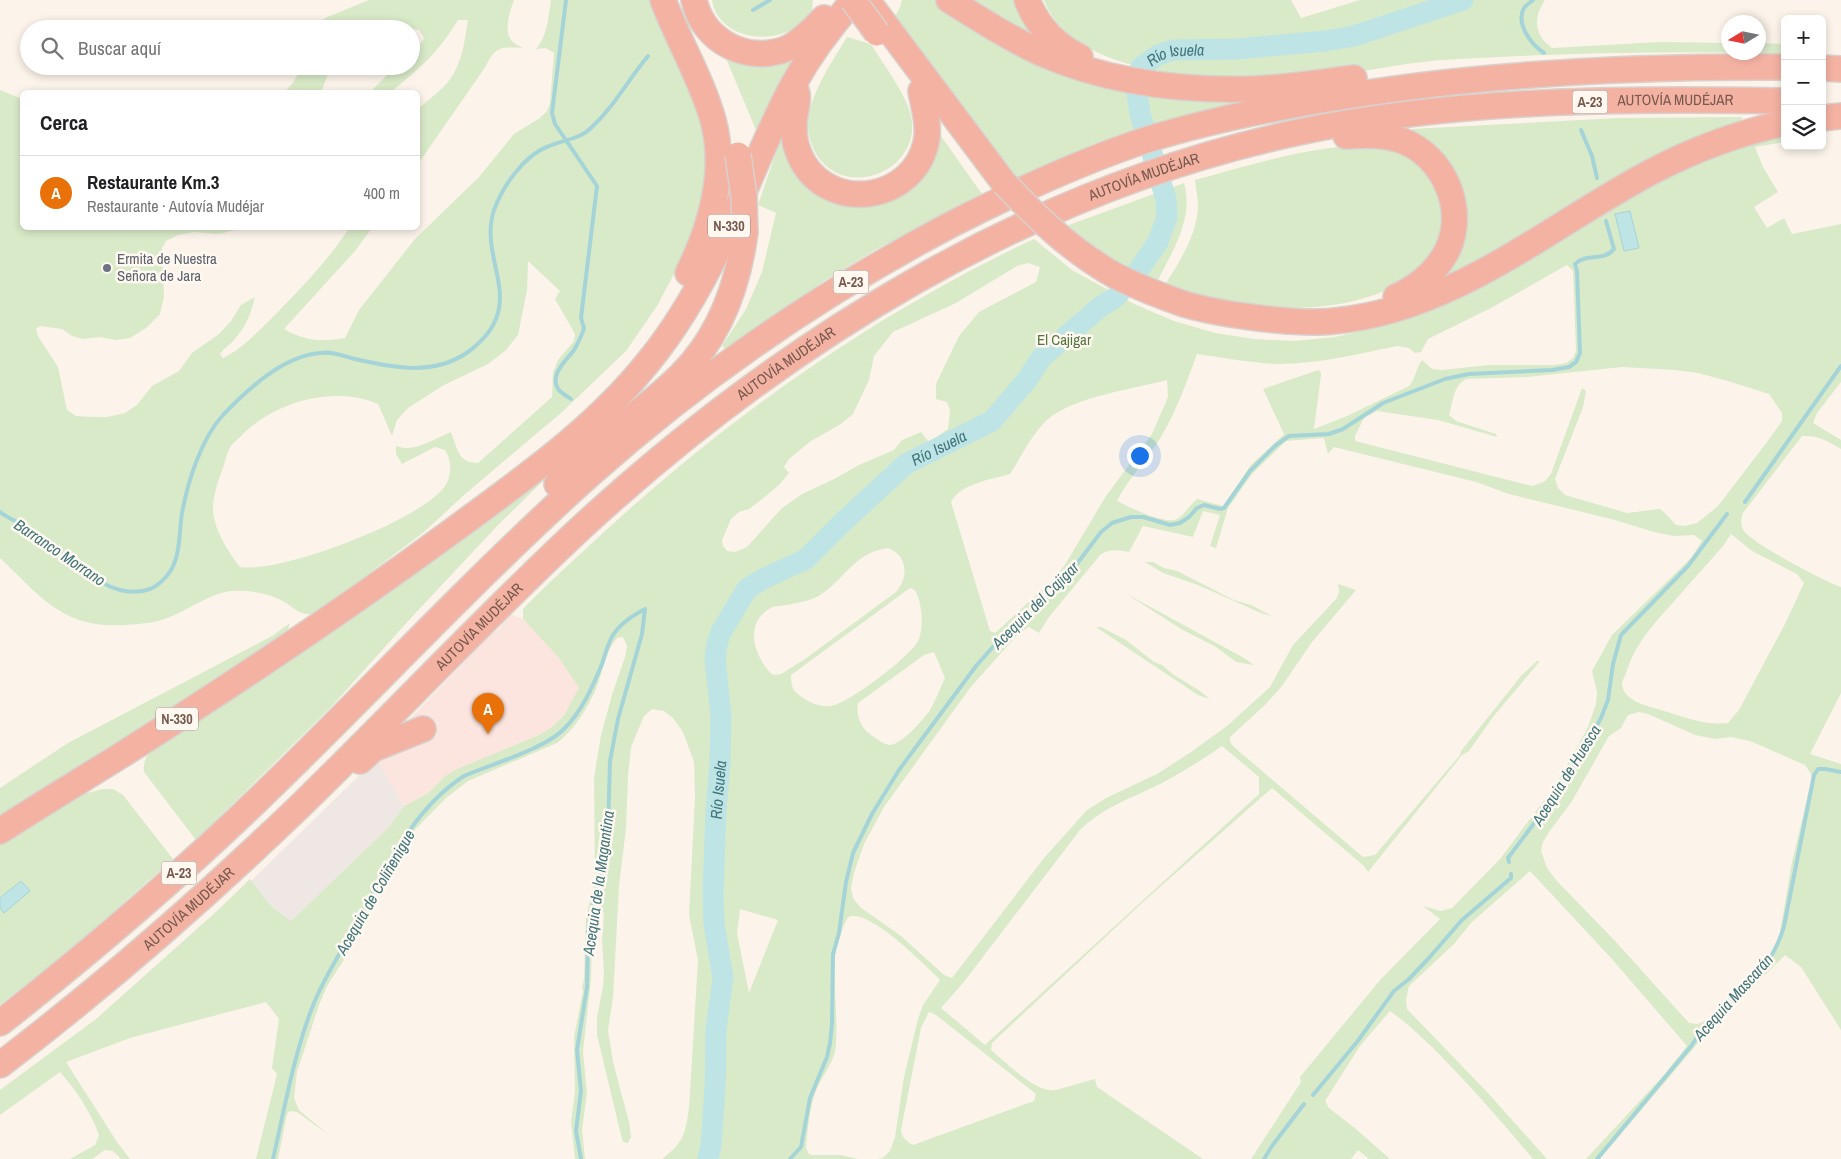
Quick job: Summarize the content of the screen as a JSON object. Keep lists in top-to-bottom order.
{
  "streets": {
    "highway": ["AUTOVÍA MUDÉJAR", "A-23", "N-330"]
  },
  "water": [
    "Río Isuela",
    "Barranco Morrano",
    "Acequia del Cajigar",
    "Acequia de Huesca",
    "Acequia de la Magantina",
    "Acequia de Coliñenigue",
    "Acequia Mascarán"
  ],
  "parks": ["El Cajigar"],
  "places": ["Ermita de Nuestra Señora de Jara"],
  "north": "left",
  "page": {
    "map_buttons": ["+", "−"],
    "search": "Buscar aquí",
    "heading": "Cerca",
    "list": [
      {
        "mark": "A",
        "name": "Restaurante Km.3",
        "note": "Restaurante · Autovía Mudéjar",
        "value": "400 m"
      }
    ],
    "pins": "A"
  }
}
